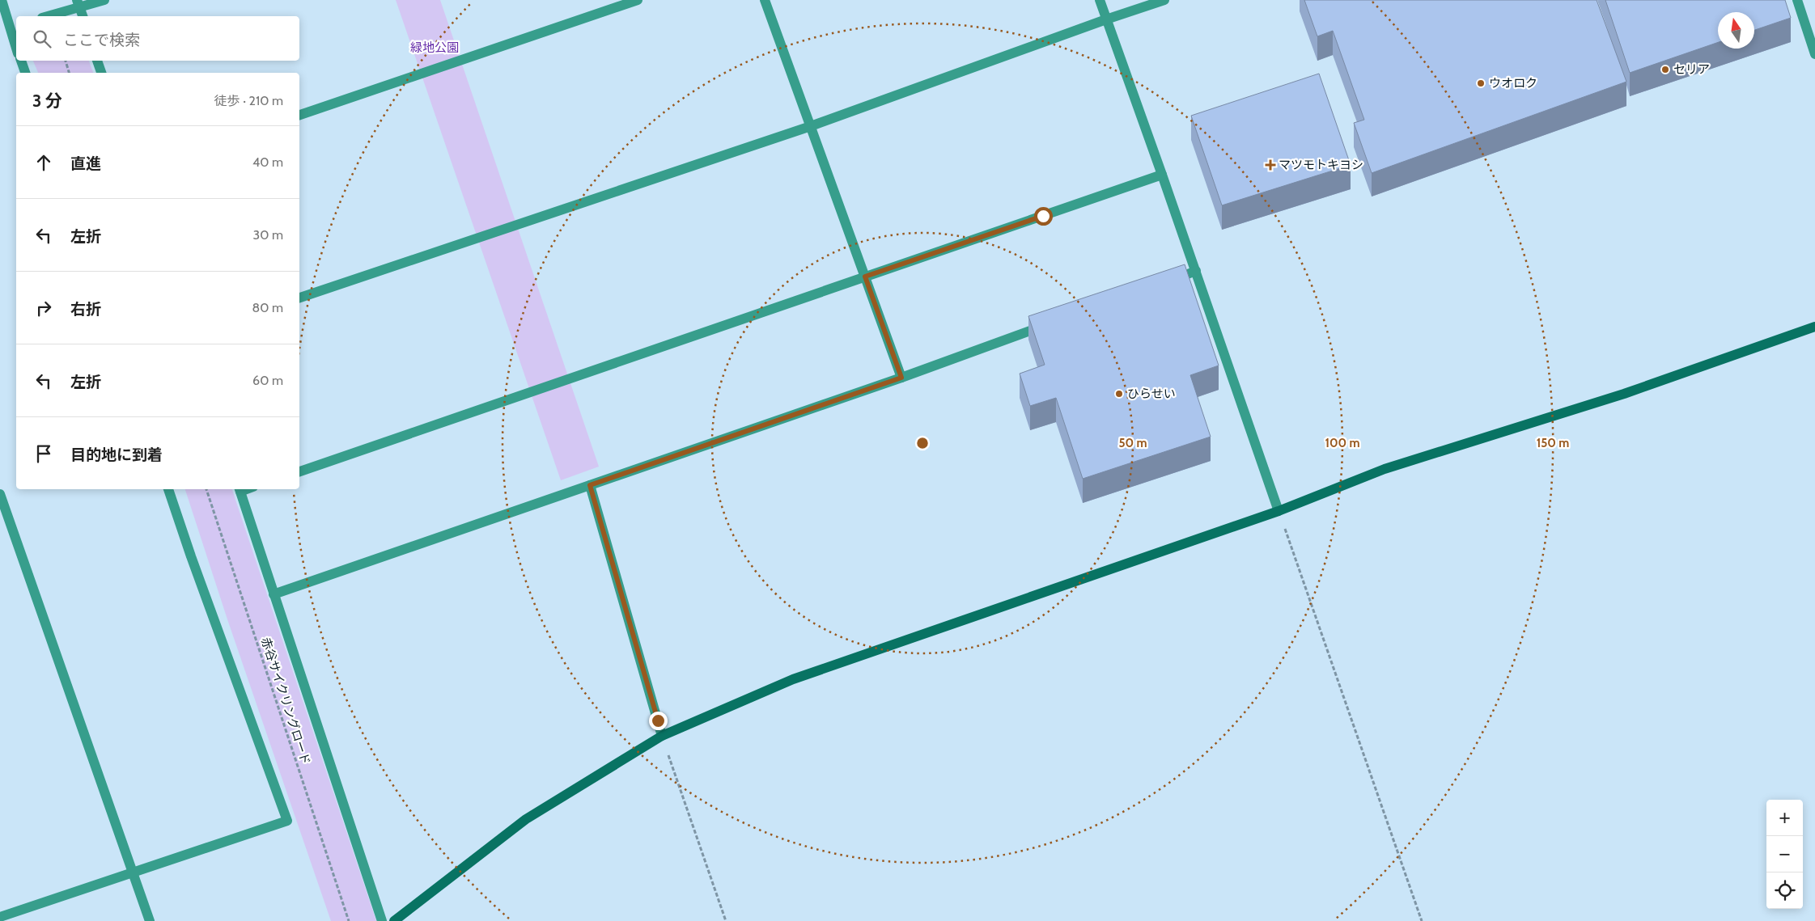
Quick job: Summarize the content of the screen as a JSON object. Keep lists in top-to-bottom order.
{
  "streets": {
    "path": ["赤谷サイクリングロード"]
  },
  "parks": ["緑地公園"],
  "places": {
    "other": ["セリア", "ウオロク", "ひらせい"],
    "health": ["マツモトキヨシ"]
  },
  "north": "top",
  "page": {
    "search": "ここで検索",
    "heading": ["3 分", "徒歩 · 210 m"],
    "list": [
      ["直進", "40 m"],
      ["左折", "30 m"],
      ["右折", "80 m"],
      ["左折", "60 m"],
      "目的地に到着"
    ],
    "map_buttons": ["+", "−"]
  },
  "rings": ["50 m", "100 m", "150 m"]
}
